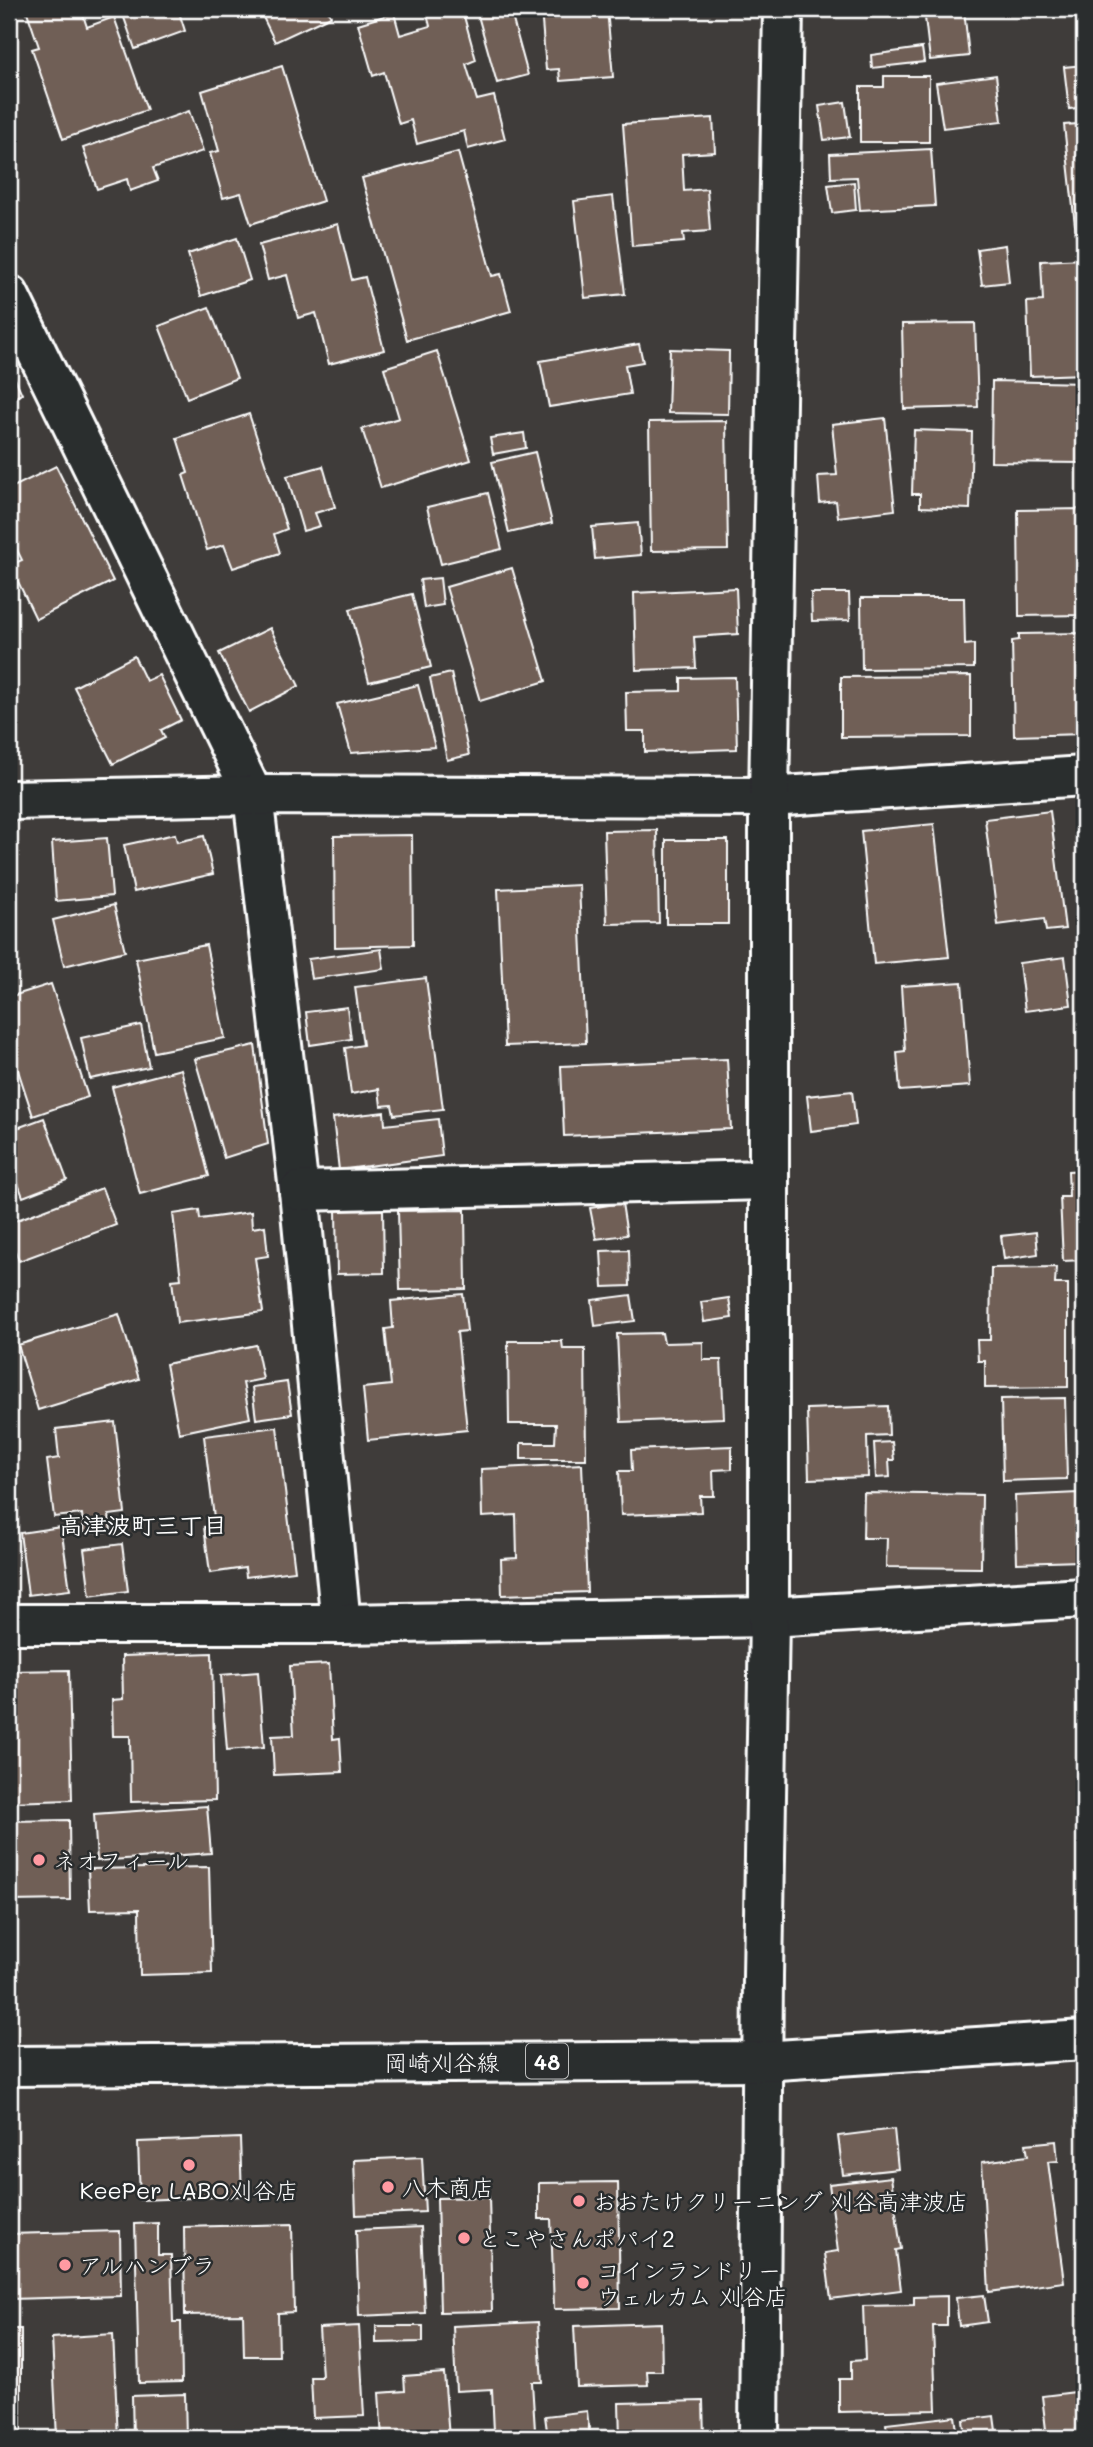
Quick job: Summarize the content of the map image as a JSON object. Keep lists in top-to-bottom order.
{
  "streets": {
    "street": ["48", "岡崎刈谷線"]
  },
  "districts": ["高津波町三丁目"],
  "places": [
    "ネオフィール",
    "KeePer LABO刈谷店",
    "八木商店",
    "おおたけクリーニング 刈谷高津波店",
    "とこやさんポパイ2",
    "アルハンブラ",
    "コインランドリー ウェルカム 刈谷店"
  ]
}
